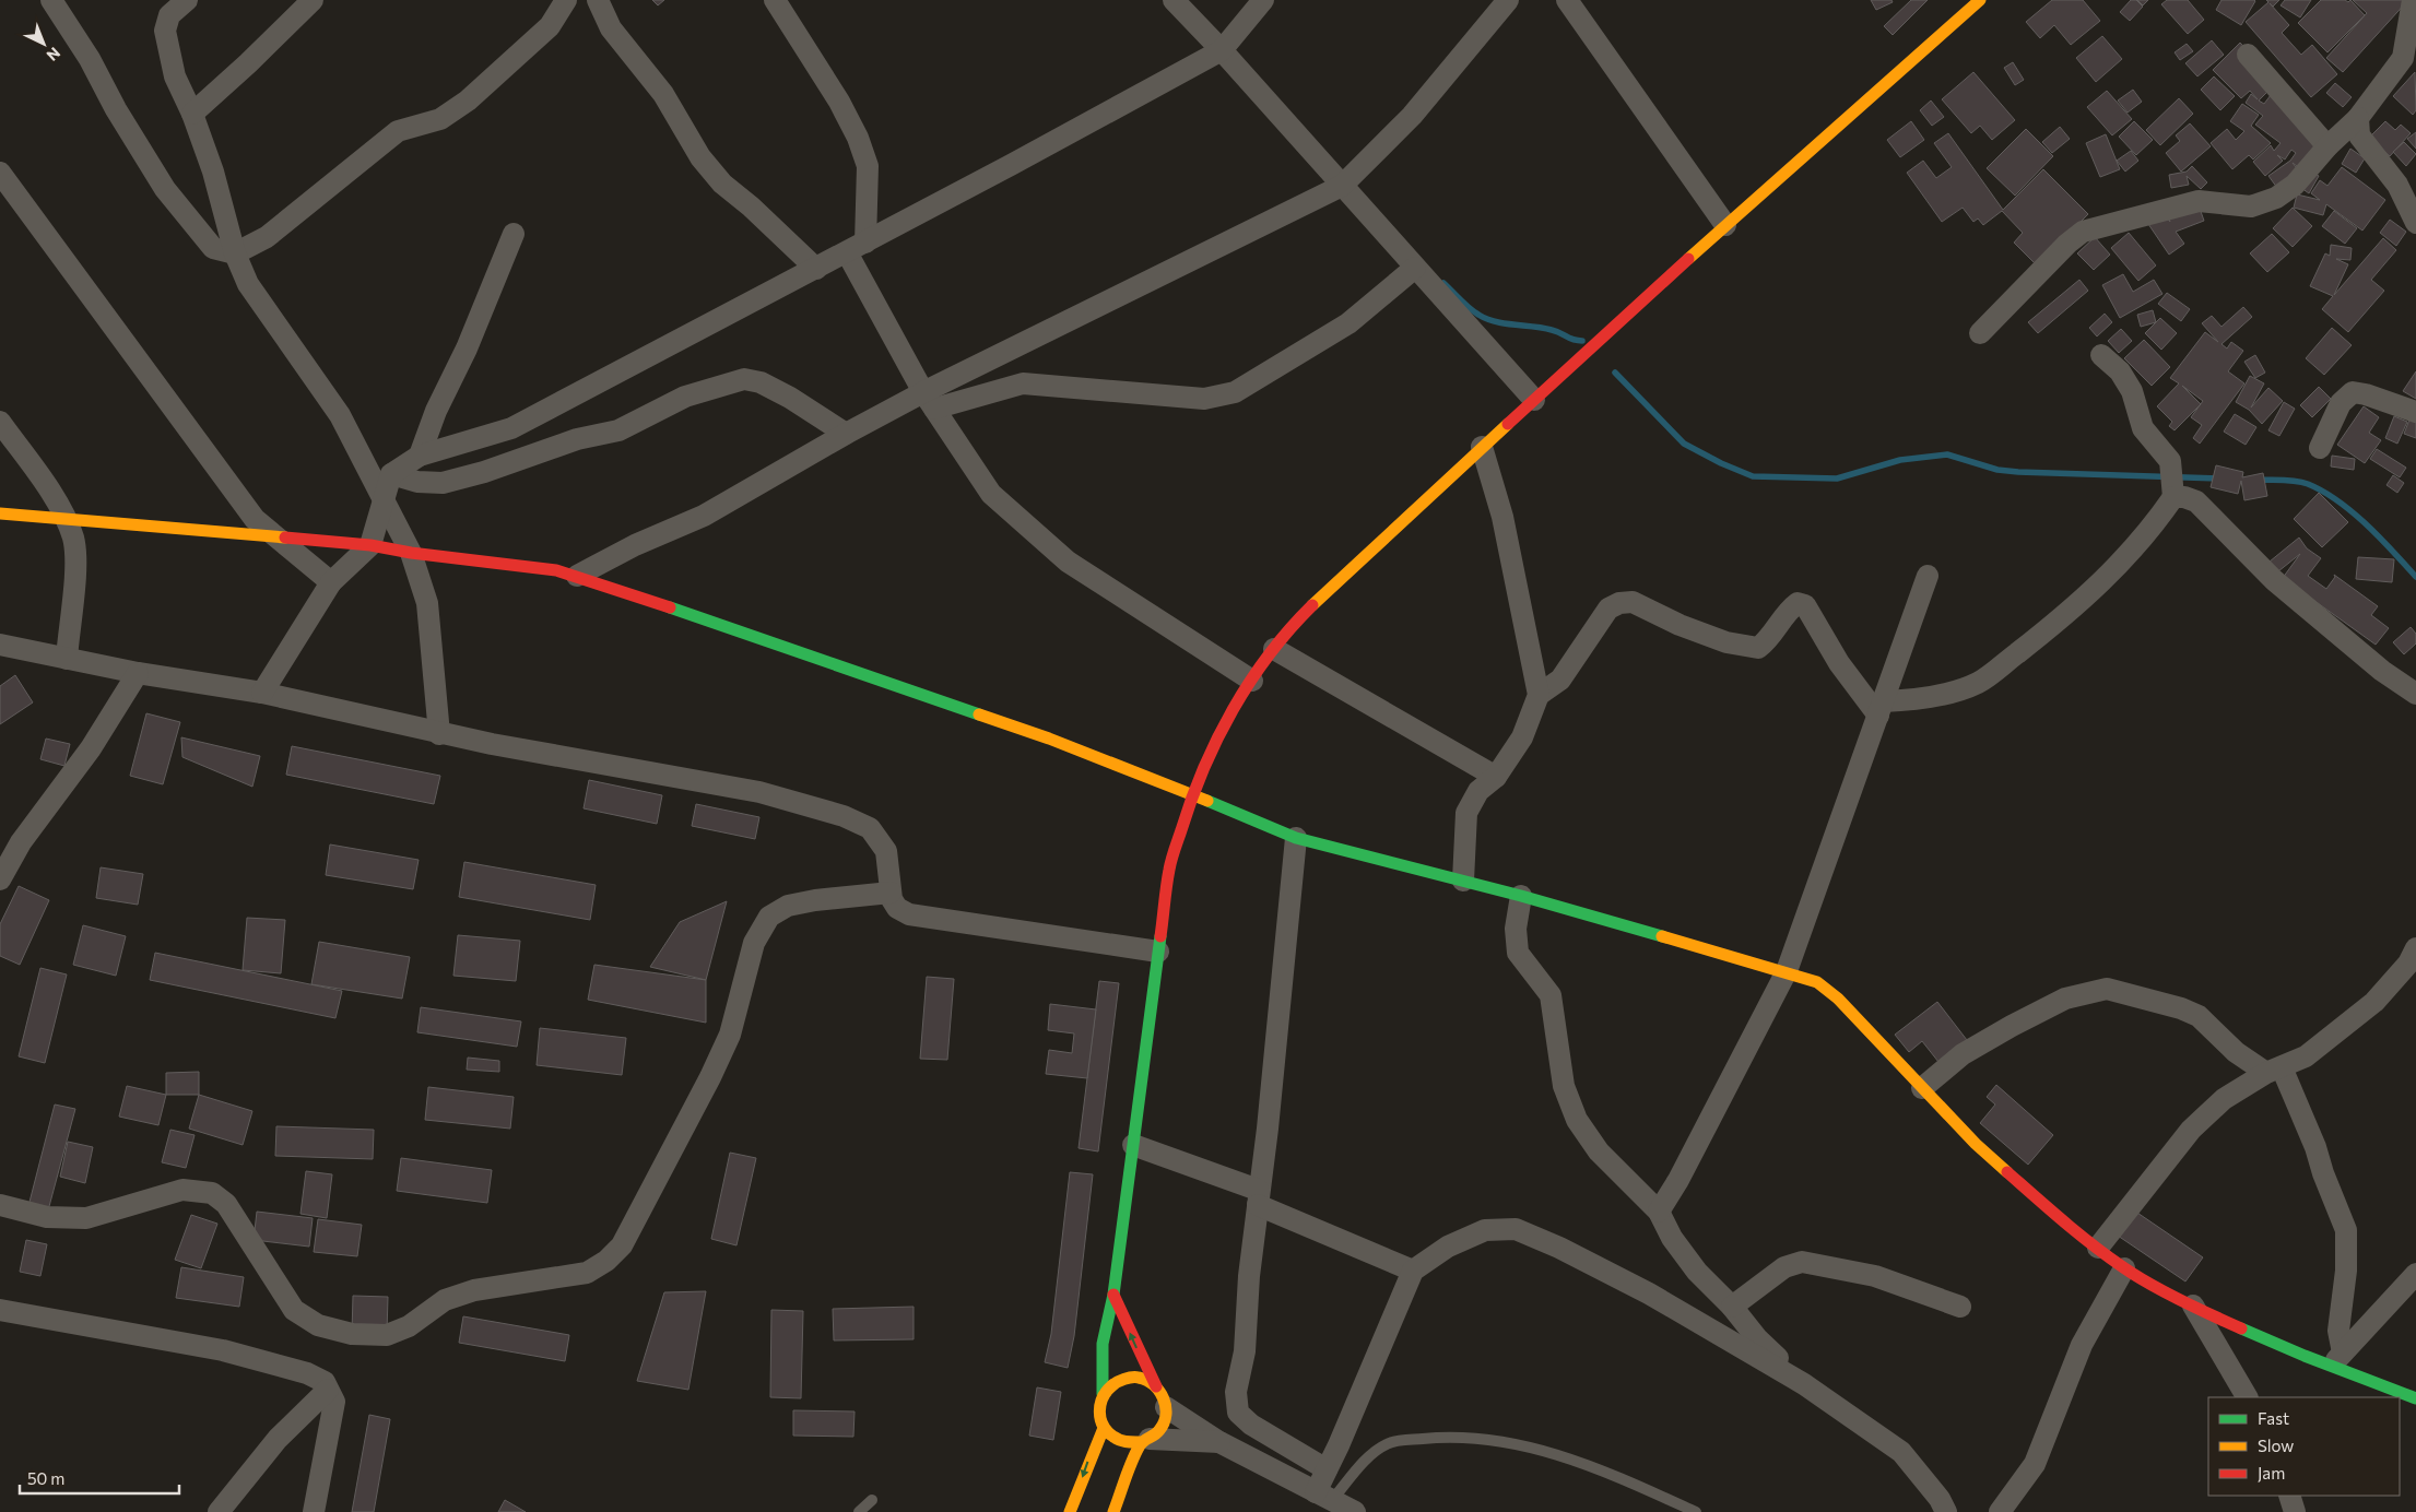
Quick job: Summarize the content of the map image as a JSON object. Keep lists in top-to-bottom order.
{
  "legend": ["Fast", "Slow", "Jam"],
  "scale_bar": "50 m",
  "north": "bottom right"
}
